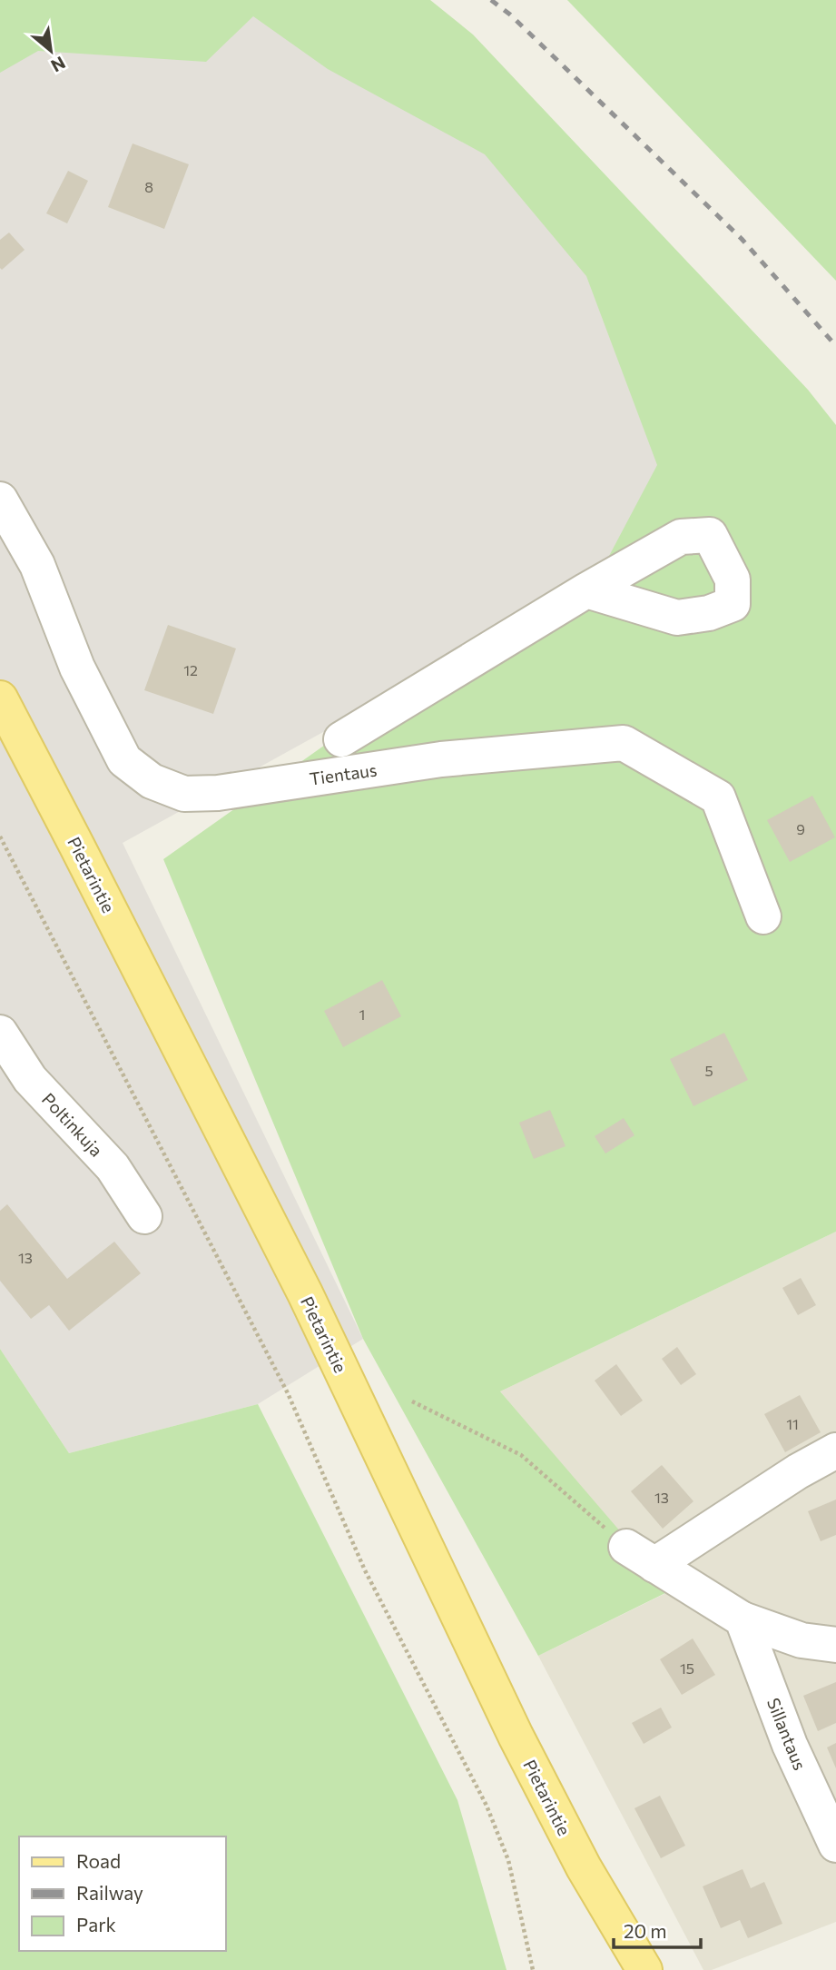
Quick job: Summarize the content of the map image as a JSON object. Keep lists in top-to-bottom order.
{
  "streets": {
    "main road": ["Pietarintie"],
    "street": ["Tientaus", "Poltinkuja", "Sillantaus"]
  },
  "house_numbers": [
    "8",
    "12",
    "9",
    "1",
    "5",
    "13",
    "11",
    "13",
    "15"
  ],
  "legend": ["Road", "Railway", "Park"],
  "scale_bar": "20 m",
  "north": "bottom right"
}
